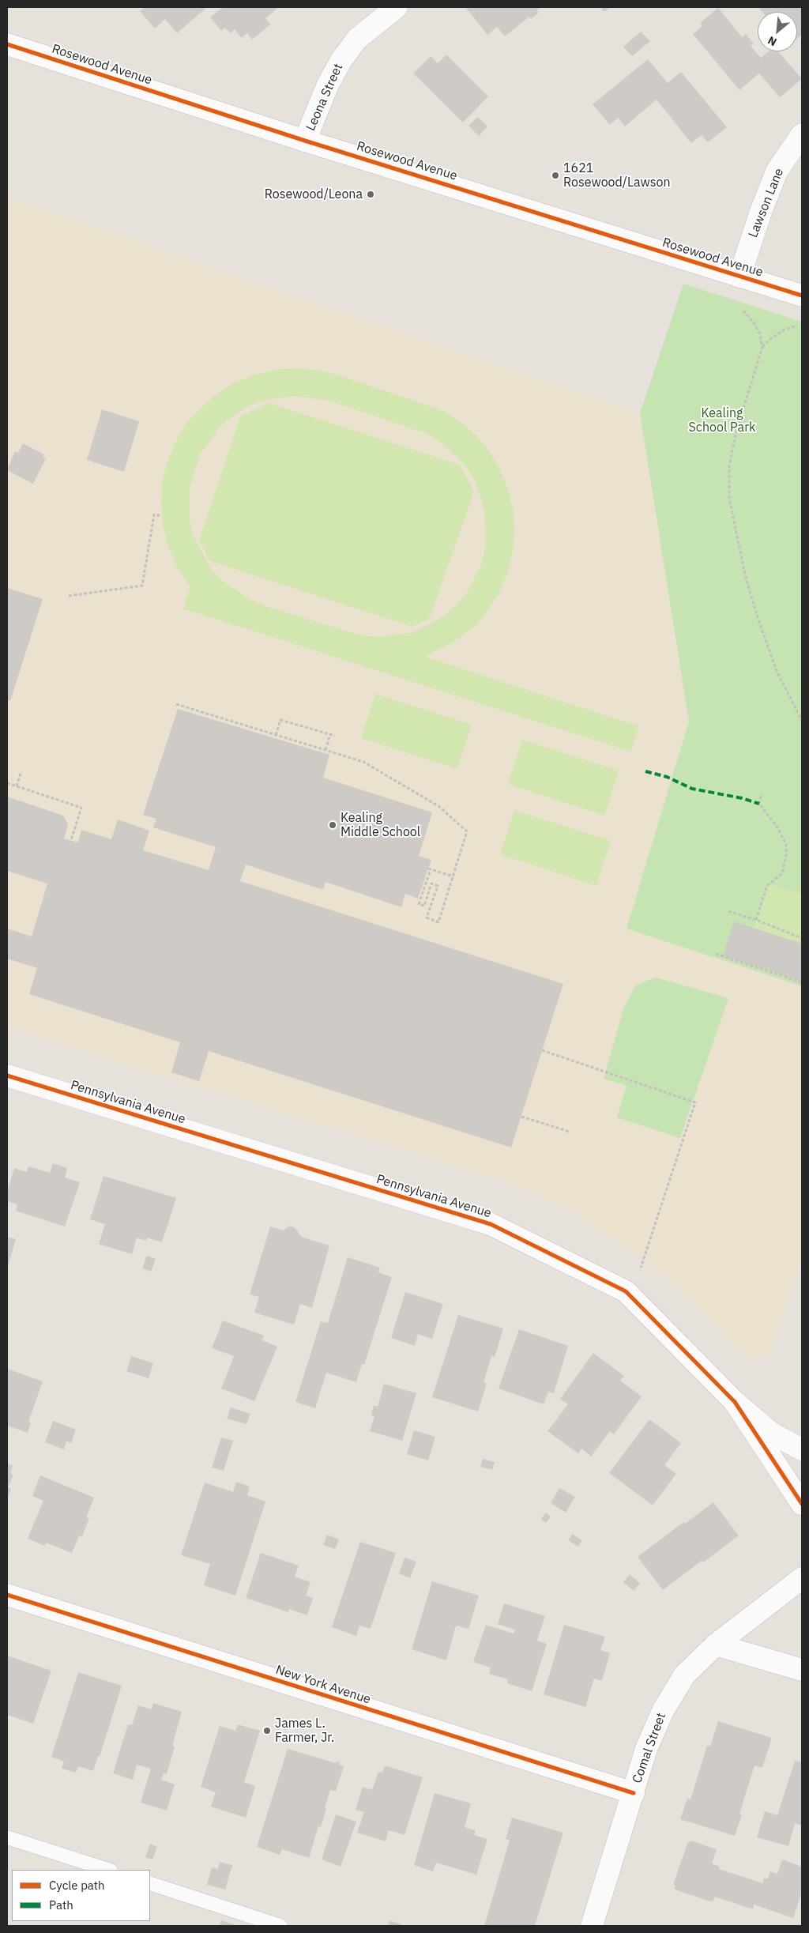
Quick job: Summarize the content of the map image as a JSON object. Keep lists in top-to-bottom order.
{
  "streets": {
    "street": [
      "Rosewood Avenue",
      "Leona Street",
      "Lawson Lane",
      "Pennsylvania Avenue",
      "New York Avenue",
      "Comal Street"
    ]
  },
  "crossings": [
    ["Rosewood Avenue", "Leona Street"],
    ["Rosewood Avenue", "Lawson Lane"],
    ["New York Avenue", "Comal Street"]
  ],
  "parks": ["Kealing School Park"],
  "places": [
    "1621 Rosewood/Lawson",
    "Rosewood/Leona",
    "Kealing Middle School",
    "James L. Farmer, Jr."
  ],
  "legend": ["Cycle path", "Path"],
  "north": "bottom left"
}
